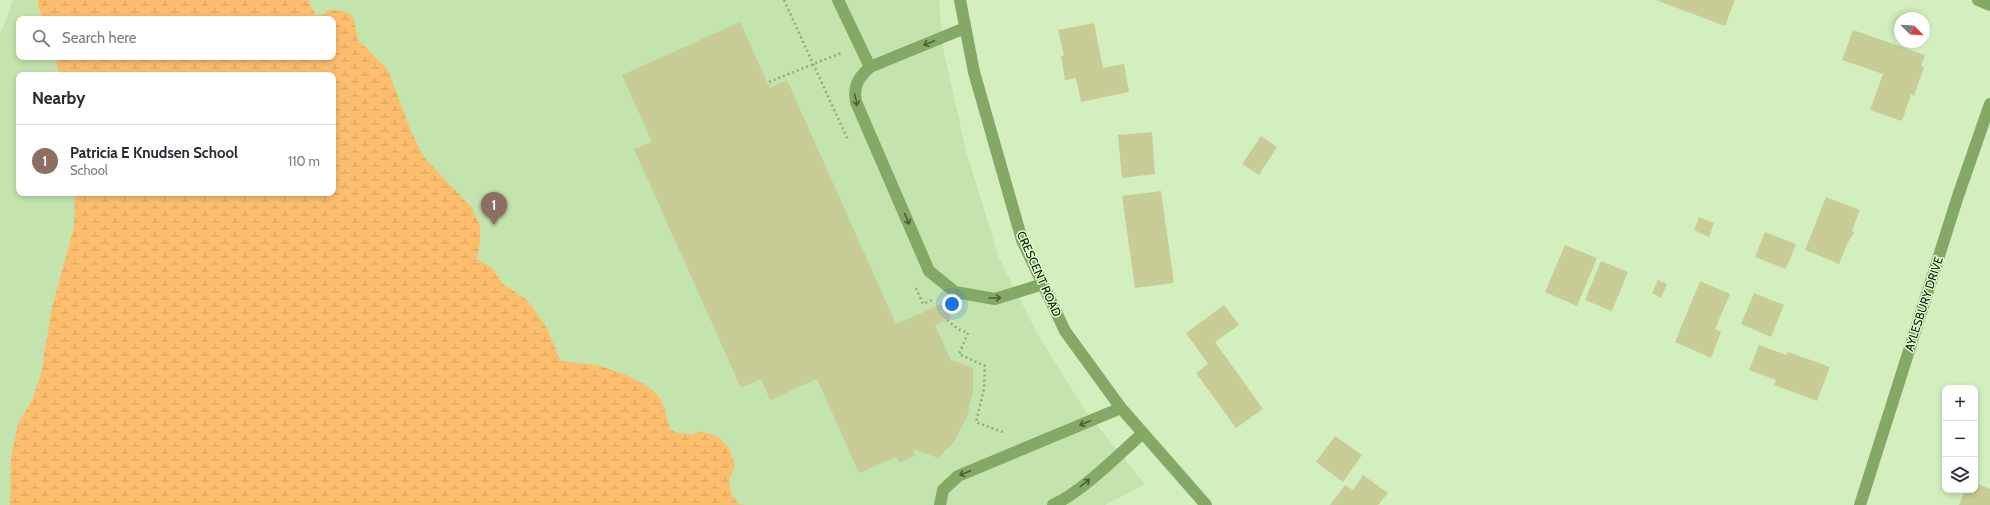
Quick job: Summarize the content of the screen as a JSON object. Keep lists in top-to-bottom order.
{
  "streets": {
    "street": ["CRESCENT ROAD", "AYLESBURY DRIVE"]
  },
  "north": "bottom right",
  "page": {
    "search": "Search here",
    "heading": "Nearby",
    "list": [
      {
        "mark": "1",
        "name": "Patricia E Knudsen School",
        "note": "School",
        "value": "110 m"
      }
    ],
    "pins": "1",
    "map_buttons": ["+", "−"]
  }
}
